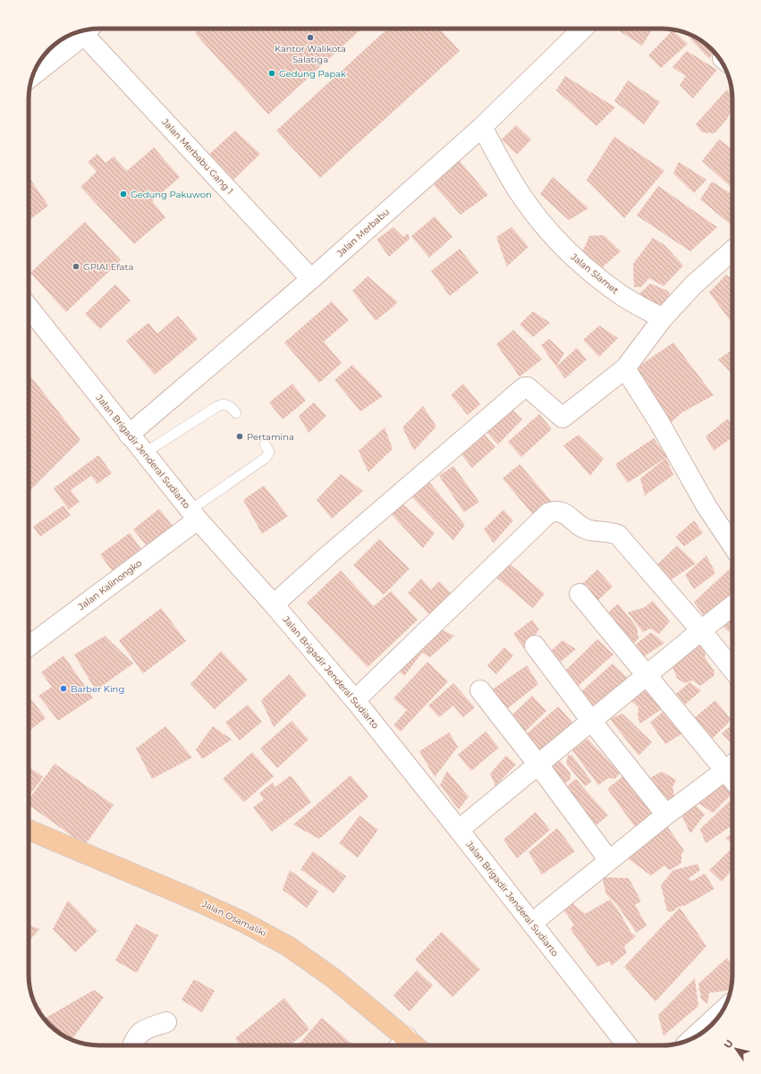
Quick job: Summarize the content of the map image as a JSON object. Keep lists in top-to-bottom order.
{
  "streets": {
    "main road": ["Jalan Osamaliki"],
    "street": [
      "Jalan Merbabu Gang 1",
      "Jalan Merbabu",
      "Jalan Slamet",
      "Jalan Brigadir Jenderal Sudiarto",
      "Jalan Kalinongko"
    ]
  },
  "crossings": [
    ["Jalan Merbabu Gang 1", "Jalan Merbabu"],
    ["Jalan Merbabu", "Jalan Slamet"],
    ["Jalan Merbabu", "Jalan Brigadir Jenderal Sudiarto"],
    ["Jalan Brigadir Jenderal Sudiarto", "Jalan Kalinongko"]
  ],
  "places": [
    "Kantor Walikota Salatiga",
    "Gedung Papak",
    "Gedung Pakuwon",
    "GPIAI Efata",
    "Pertamina",
    "Barber King"
  ],
  "north": "top left"
}
